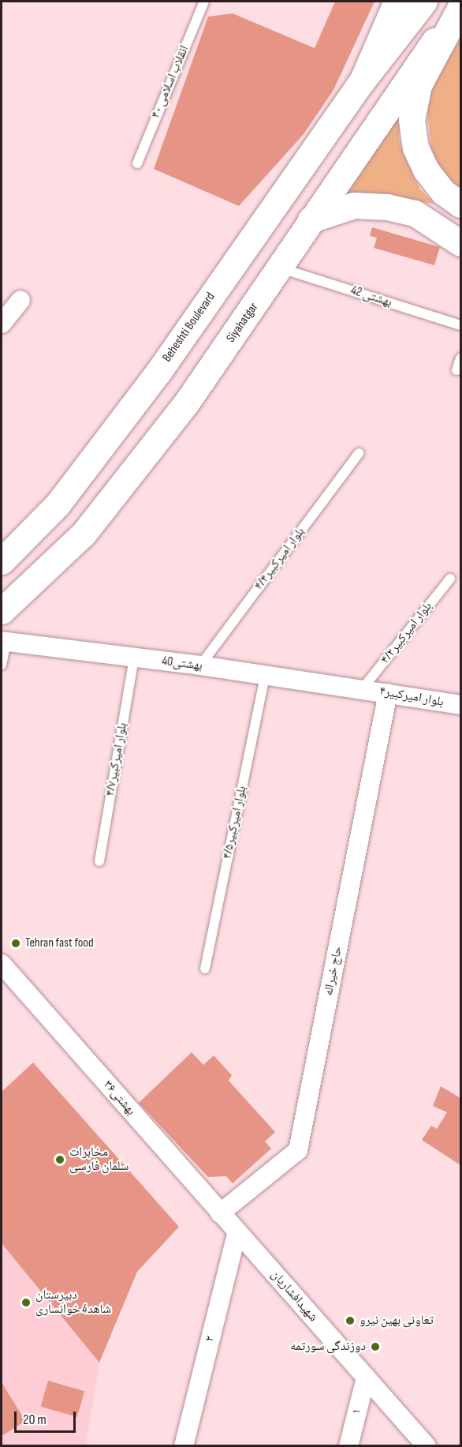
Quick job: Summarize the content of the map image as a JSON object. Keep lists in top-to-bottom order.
{
  "streets": {
    "main road": ["Siyahatgar", "Beheshti Boulevard"],
    "street": [
      "40بهشتی",
      "۴بلوار امیرکبیر",
      "حاج خیراله",
      "بهشتی۳۶",
      "شهیدافشاریان",
      "۲",
      "۱"
    ],
    "lane": [
      "انقلاب اسلامی ۴۰",
      "42 بهشتی",
      "بلوار امیرکبیر۴/۴",
      "بلوار امیرکبیر۴/۲",
      "بلوار امیرکبیر۴/۷",
      "بلوار امیرکبیر۴/۵"
    ]
  },
  "crossings": [
    ["42 بهشتی", "Siyahatgar"],
    ["بلوار امیرکبیر۴/۴", "40بهشتی"],
    ["بلوار امیرکبیر۴/۲", "40بهشتی"],
    ["بلوار امیرکبیر۴/۲", "۴بلوار امیرکبیر"],
    ["40بهشتی", "۴بلوار امیرکبیر"],
    ["40بهشتی", "بلوار امیرکبیر۴/۷"],
    ["40بهشتی", "بلوار امیرکبیر۴/۵"],
    ["۴بلوار امیرکبیر", "حاج خیراله"],
    ["حاج خیراله", "بهشتی۳۶"],
    ["بهشتی۳۶", "شهیدافشاریان"],
    ["بهشتی۳۶", "۲"],
    ["شهیدافشاریان", "۲"],
    ["شهیدافشاریان", "۱"]
  ],
  "places": [
    "Tehran fast food",
    "مخابرات سلمان فارسی",
    "دبیرستان شاهد4 خوانساری",
    "تعاونی بهین نیرو",
    "دوزندگی سورتمه"
  ],
  "scale_bar": "20 m"
}
